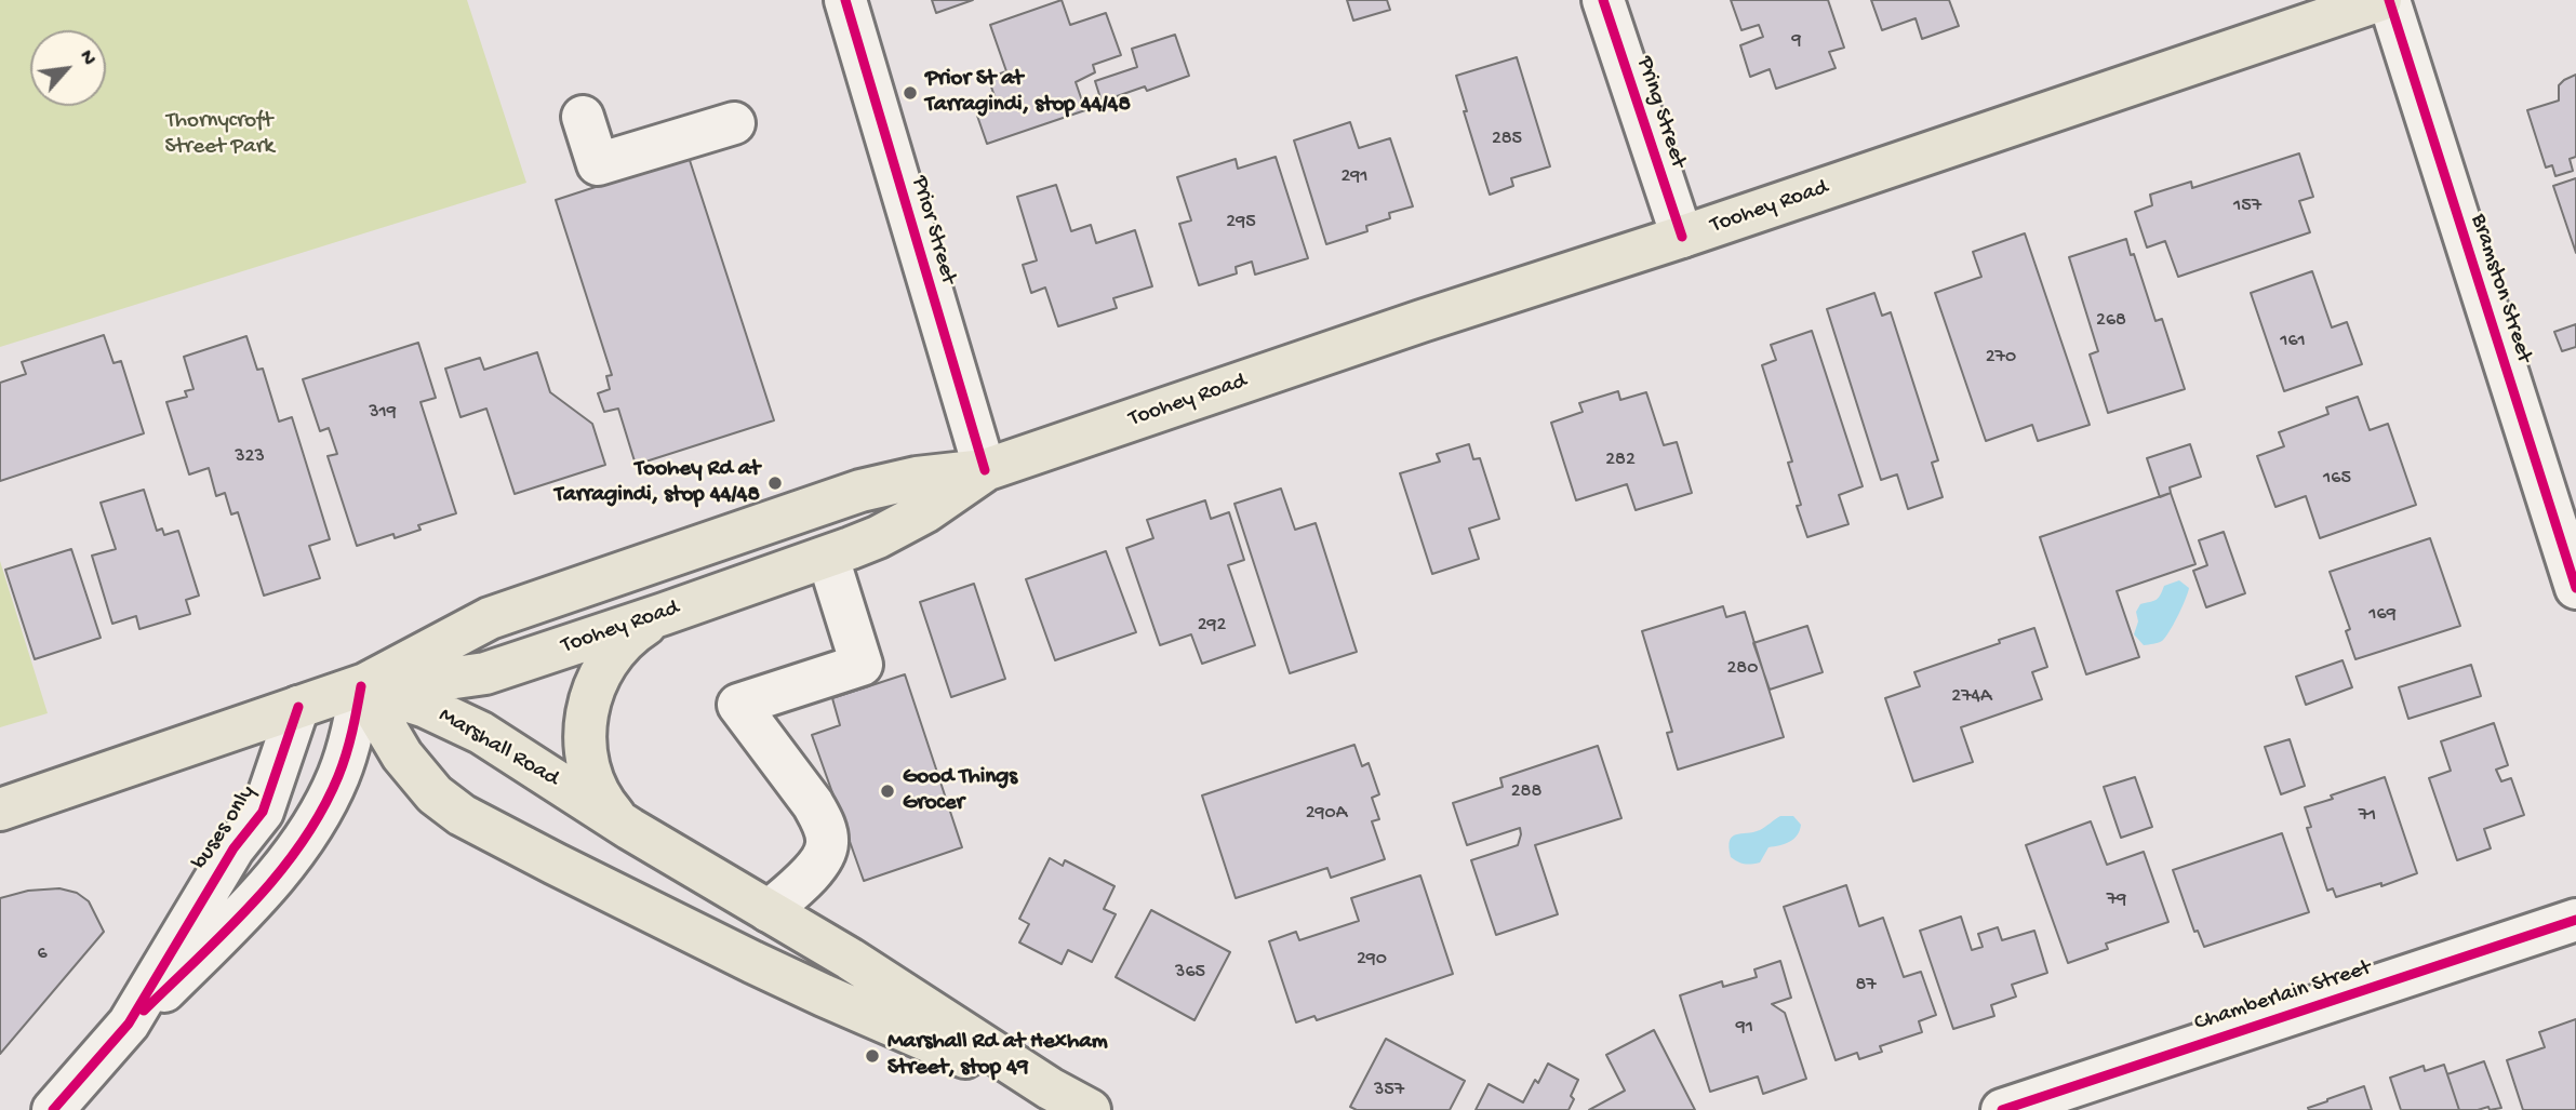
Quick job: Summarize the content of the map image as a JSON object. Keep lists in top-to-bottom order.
{
  "streets": {
    "main road": ["Toohey Road", "Marshall Road"],
    "street": [
      "Pring Street",
      "Prior Street",
      "Bramston Street",
      "buses only",
      "Chamberlain Street"
    ]
  },
  "crossings": [
    ["Pring Street", "Toohey Road"],
    ["Toohey Road", "Prior Street"],
    ["Toohey Road", "Marshall Road"],
    ["Toohey Road", "buses only"]
  ],
  "parks": ["Thornycroft Street Park"],
  "places": [
    "Prior St at Tarragindi, stop 44/48",
    "Toohey Rd at Tarragindi, stop 44/48",
    "Good Things Grocer",
    "Marshall Rd at Hexham Street, stop 49"
  ],
  "house_numbers": [
    "9",
    "285",
    "291",
    "157",
    "295",
    "268",
    "161",
    "270",
    "319",
    "323",
    "282",
    "165",
    "169",
    "292",
    "280",
    "274A",
    "288",
    "290A",
    "71",
    "79",
    "6",
    "290",
    "365",
    "87",
    "91",
    "357"
  ],
  "north": "top right"
}
